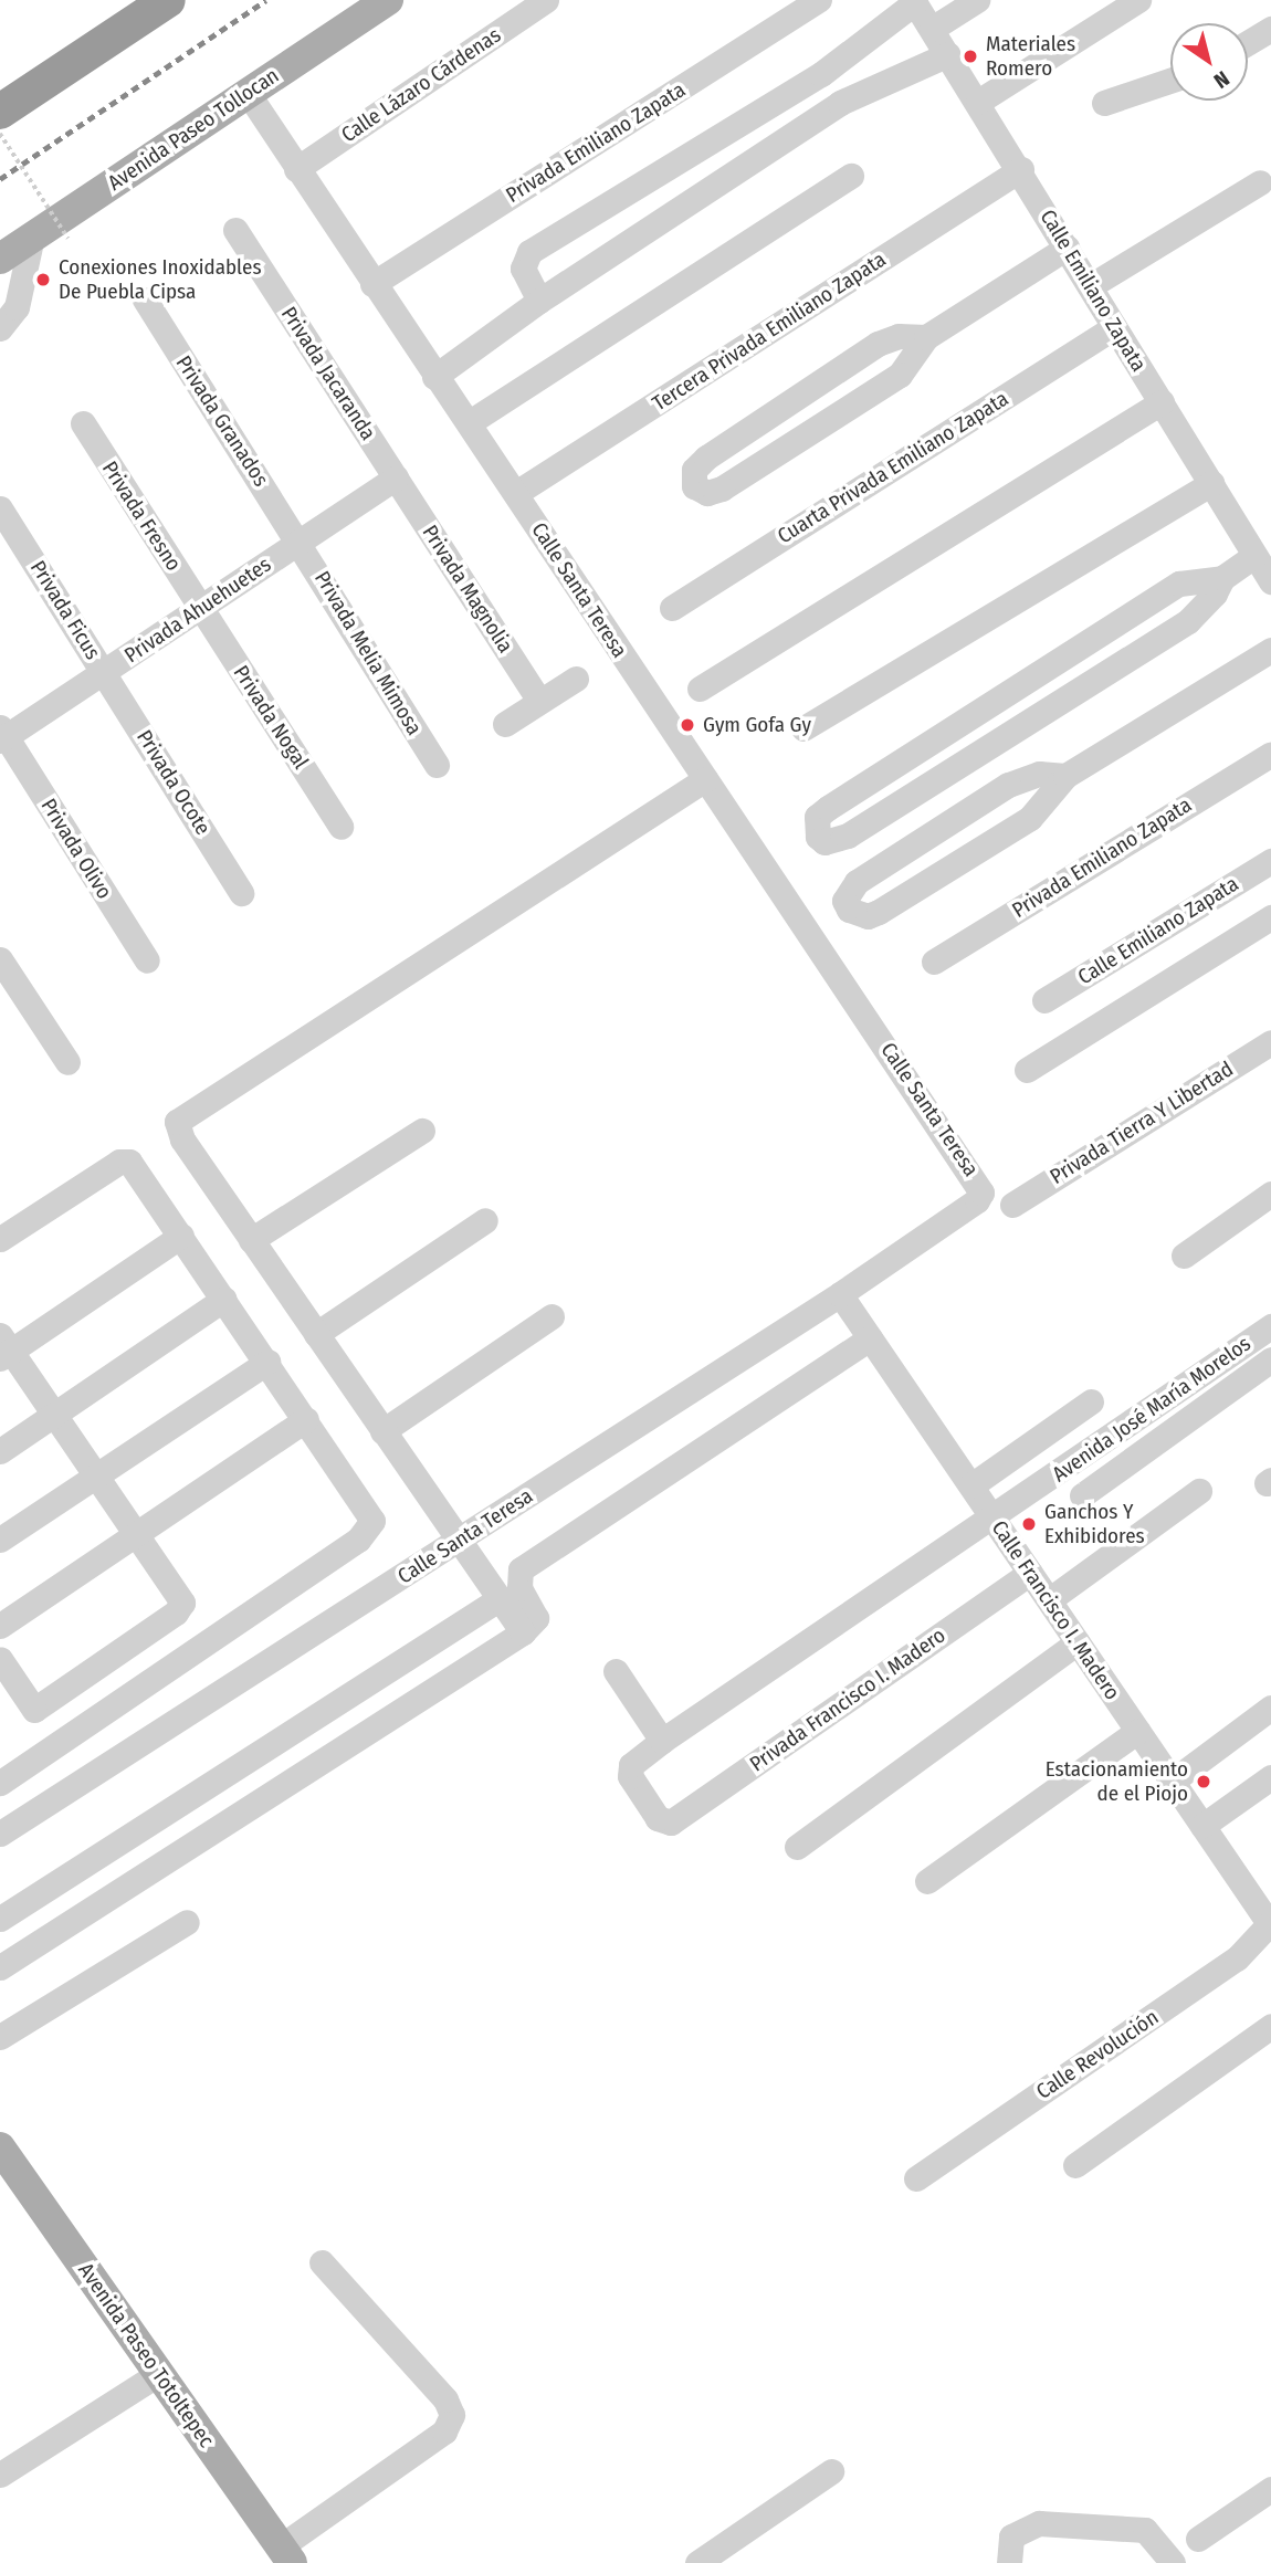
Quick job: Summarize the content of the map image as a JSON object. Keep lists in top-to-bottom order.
{
  "streets": {
    "main road": ["Avenida Paseo Tollocan", "Avenida Paseo Totoltepec"],
    "street": [
      "Calle Lázaro Cárdenas",
      "Privada Emiliano Zapata",
      "Calle Emiliano Zapata",
      "Tercera Privada Emiliano Zapata",
      "Privada Jacaranda",
      "Privada Granados",
      "Cuarta Privada Emiliano Zapata",
      "Privada Fresno",
      "Privada Magnolia",
      "Calle Santa Teresa",
      "Privada Ficus",
      "Privada Ahuehuetes",
      "Privada Melia Mimosa",
      "Privada Nogal",
      "Privada Ocote",
      "Privada Olivo",
      "Privada Tierra Y Libertad",
      "Avenida José María Morelos",
      "Calle Francisco I. Madero",
      "Privada Francisco I. Madero",
      "Calle Revolución"
    ]
  },
  "crossings": [
    ["Calle Lázaro Cárdenas", "Calle Santa Teresa"],
    ["Avenida Paseo Tollocan", "Calle Santa Teresa"],
    ["Privada Emiliano Zapata", "Calle Santa Teresa"],
    ["Calle Emiliano Zapata", "Tercera Privada Emiliano Zapata"],
    ["Calle Emiliano Zapata", "Cuarta Privada Emiliano Zapata"],
    ["Tercera Privada Emiliano Zapata", "Calle Santa Teresa"],
    ["Privada Jacaranda", "Privada Magnolia"],
    ["Privada Jacaranda", "Privada Ahuehuetes"],
    ["Privada Granados", "Privada Ahuehuetes"],
    ["Privada Granados", "Privada Melia Mimosa"],
    ["Privada Fresno", "Privada Ahuehuetes"],
    ["Privada Fresno", "Privada Nogal"],
    ["Privada Magnolia", "Privada Ahuehuetes"],
    ["Calle Santa Teresa", "Calle Francisco I. Madero"],
    ["Privada Ficus", "Privada Ahuehuetes"],
    ["Privada Ficus", "Privada Ocote"],
    ["Privada Ahuehuetes", "Privada Melia Mimosa"],
    ["Privada Ahuehuetes", "Privada Nogal"],
    ["Privada Ahuehuetes", "Privada Ocote"],
    ["Privada Ahuehuetes", "Privada Olivo"],
    ["Avenida José María Morelos", "Calle Francisco I. Madero"],
    ["Avenida José María Morelos", "Privada Francisco I. Madero"],
    ["Calle Francisco I. Madero", "Privada Francisco I. Madero"],
    ["Calle Francisco I. Madero", "Calle Revolución"]
  ],
  "places": [
    "Materiales Romero",
    "Conexiones Inoxidables De Puebla Cipsa",
    "Gym Gofa Gy",
    "Ganchos Y Exhibidores",
    "Estacionamiento de el Piojo"
  ],
  "north": "bottom right"
}
